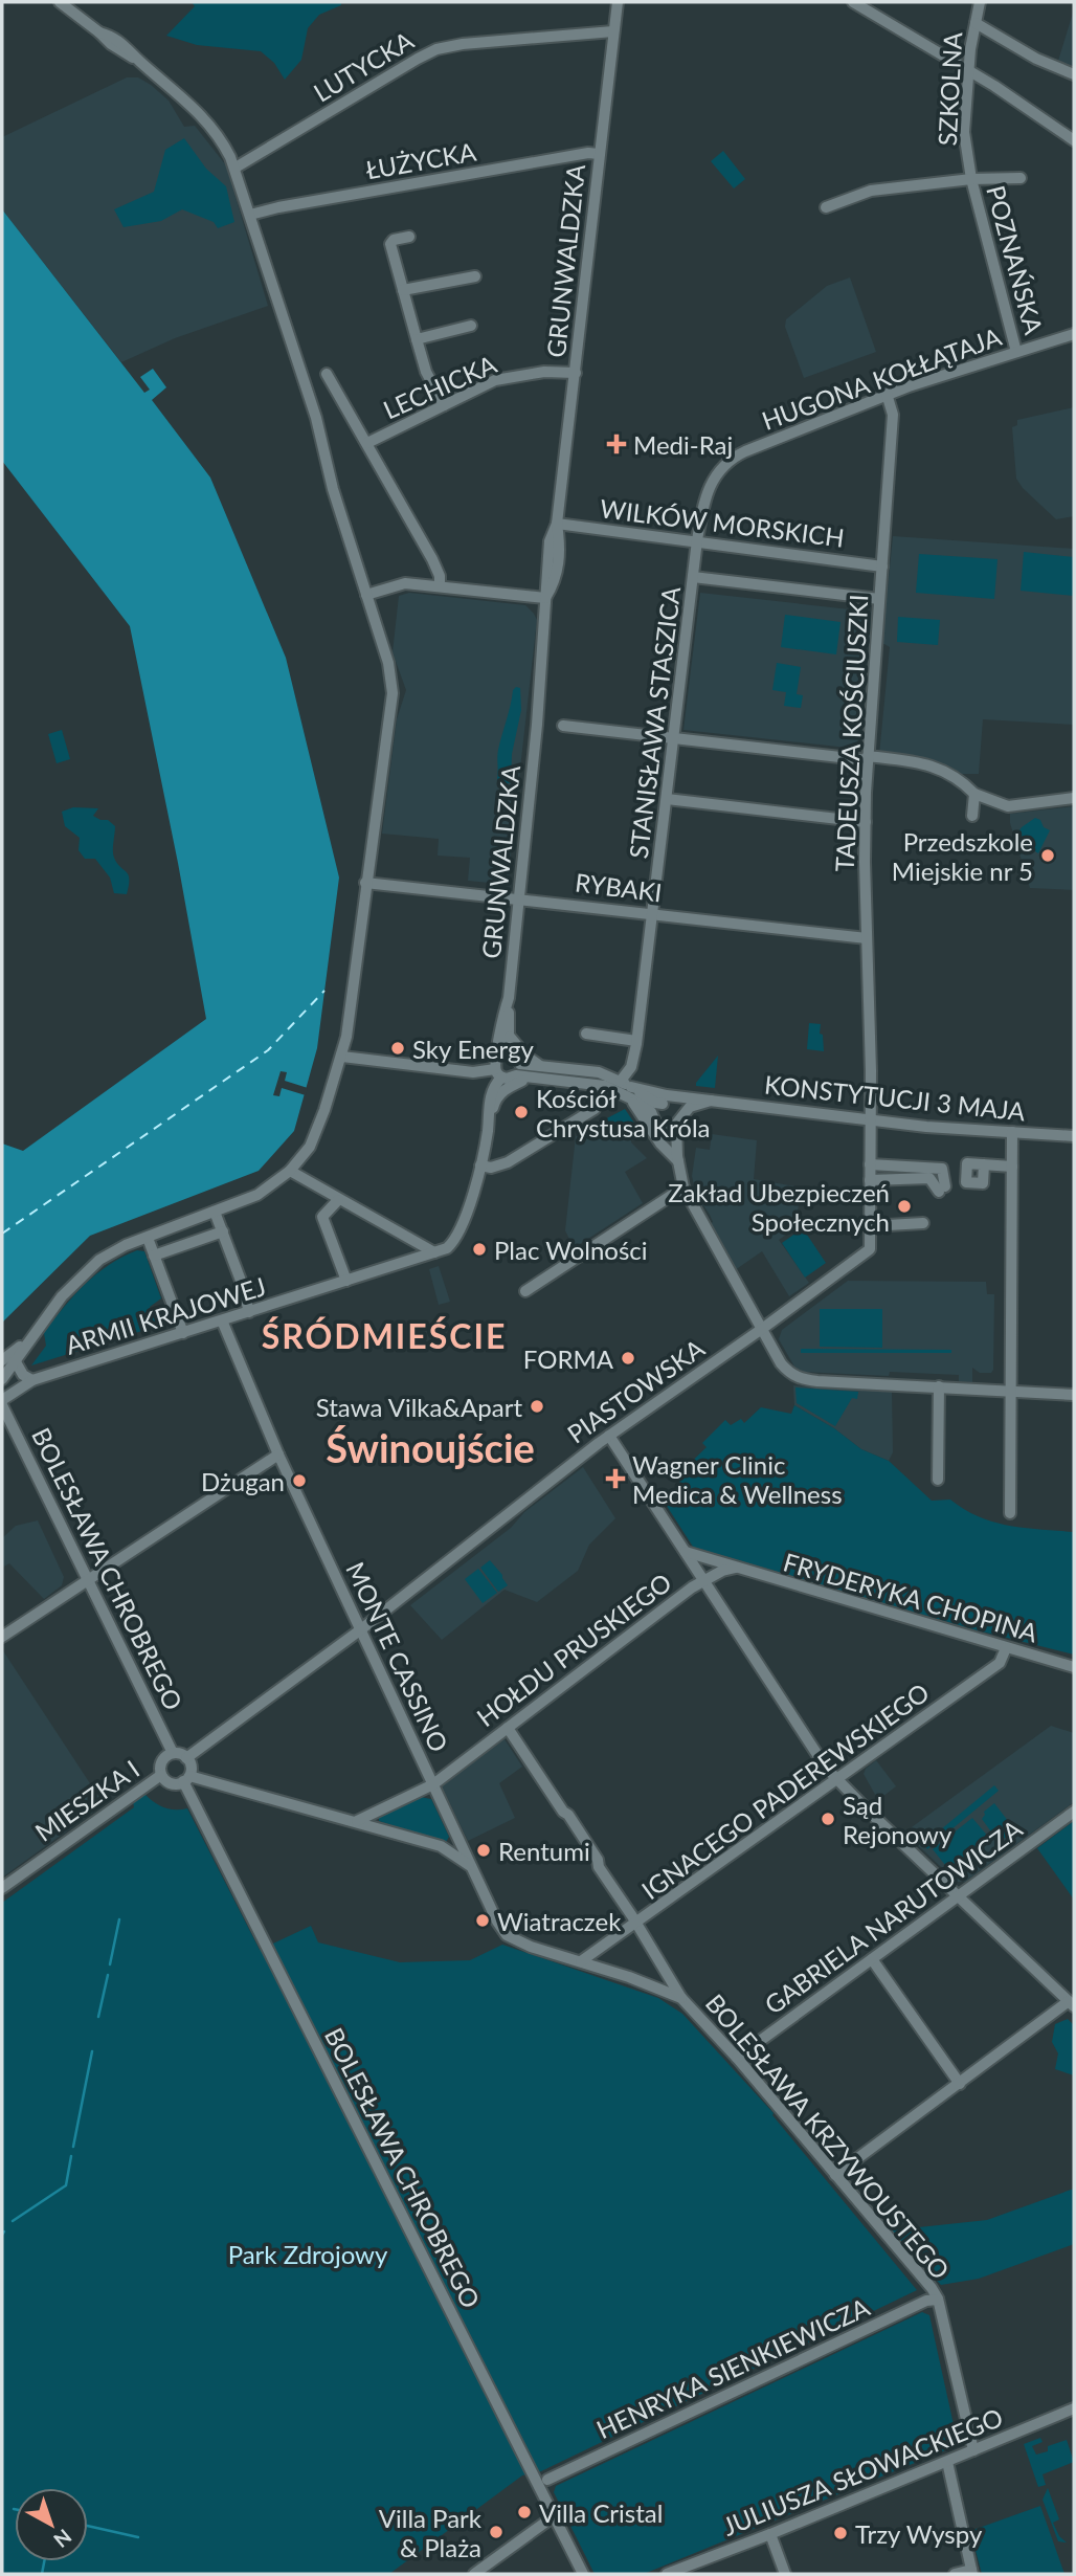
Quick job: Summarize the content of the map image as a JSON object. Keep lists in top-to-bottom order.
{
  "streets": {
    "street": [
      "LUTYCKA",
      "SZKOLNA",
      "ŁUŻYCKA",
      "POZNAŃSKA",
      "GRUNWALDZKA",
      "HUGONA KOŁŁĄTAJA",
      "LECHICKA",
      "WILKÓW MORSKICH",
      "STANISŁAWA STASZICA",
      "TADEUSZA KOŚCIUSZKI",
      "RYBAKI",
      "KONSTYTUCJI 3 MAJA",
      "ARMII KRAJOWEJ",
      "PIASTOWSKA",
      "BOLESŁAWA CHROBREGO",
      "FRYDERYKA CHOPINA",
      "HOŁDU PRUSKIEGO",
      "MONTE CASSINO",
      "IGNACEGO PADEREWSKIEGO",
      "MIESZKA I",
      "GABRIELA NARUTOWICZA",
      "BOLESŁAWA KRZYWOUSTEGO",
      "HENRYKA SIENKIEWICZA",
      "JULIUSZA SŁOWACKIEGO"
    ]
  },
  "crossings": [
    ["LUTYCKA", "GRUNWALDZKA"],
    ["SZKOLNA", "POZNAŃSKA"],
    ["ŁUŻYCKA", "GRUNWALDZKA"],
    ["POZNAŃSKA", "HUGONA KOŁŁĄTAJA"],
    ["GRUNWALDZKA", "LECHICKA"],
    ["GRUNWALDZKA", "WILKÓW MORSKICH"],
    ["GRUNWALDZKA", "RYBAKI"],
    ["HUGONA KOŁŁĄTAJA", "WILKÓW MORSKICH"],
    ["HUGONA KOŁŁĄTAJA", "STANISŁAWA STASZICA"],
    ["HUGONA KOŁŁĄTAJA", "TADEUSZA KOŚCIUSZKI"],
    ["WILKÓW MORSKICH", "STANISŁAWA STASZICA"],
    ["WILKÓW MORSKICH", "TADEUSZA KOŚCIUSZKI"],
    ["STANISŁAWA STASZICA", "RYBAKI"],
    ["TADEUSZA KOŚCIUSZKI", "RYBAKI"],
    ["TADEUSZA KOŚCIUSZKI", "KONSTYTUCJI 3 MAJA"],
    ["TADEUSZA KOŚCIUSZKI", "PIASTOWSKA"],
    ["KONSTYTUCJI 3 MAJA", "PIASTOWSKA"],
    ["ARMII KRAJOWEJ", "BOLESŁAWA CHROBREGO"],
    ["ARMII KRAJOWEJ", "MONTE CASSINO"],
    ["PIASTOWSKA", "BOLESŁAWA CHROBREGO"],
    ["PIASTOWSKA", "MONTE CASSINO"],
    ["PIASTOWSKA", "MIESZKA I"],
    ["BOLESŁAWA CHROBREGO", "MIESZKA I"],
    ["BOLESŁAWA CHROBREGO", "HENRYKA SIENKIEWICZA"],
    ["FRYDERYKA CHOPINA", "IGNACEGO PADEREWSKIEGO"],
    ["HOŁDU PRUSKIEGO", "MONTE CASSINO"],
    ["MONTE CASSINO", "IGNACEGO PADEREWSKIEGO"],
    ["MONTE CASSINO", "BOLESŁAWA KRZYWOUSTEGO"],
    ["IGNACEGO PADEREWSKIEGO", "BOLESŁAWA KRZYWOUSTEGO"],
    ["GABRIELA NARUTOWICZA", "BOLESŁAWA KRZYWOUSTEGO"],
    ["BOLESŁAWA KRZYWOUSTEGO", "HENRYKA SIENKIEWICZA"],
    ["BOLESŁAWA KRZYWOUSTEGO", "JULIUSZA SŁOWACKIEGO"]
  ],
  "districts": ["ŚRÓDMIEŚCIE", "Świnoujście"],
  "parks": ["Park Zdrojowy"],
  "places": {
    "health": ["Medi-Raj", "Wagner Clinic Medica & Wellness"],
    "other": [
      "Przedszkole Miejskie nr 5",
      "Sky Energy",
      "Kościół Chrystusa Króla",
      "Zakład Ubezpieczeń Społecznych",
      "Plac Wolności",
      "FORMA",
      "Stawa Vilka&Apart",
      "Dżugan",
      "Sąd Rejonowy",
      "Rentumi",
      "Wiatraczek",
      "Villa Cristal",
      "Villa Park & Plaża",
      "Trzy Wyspy"
    ]
  },
  "north": "bottom right"
}
